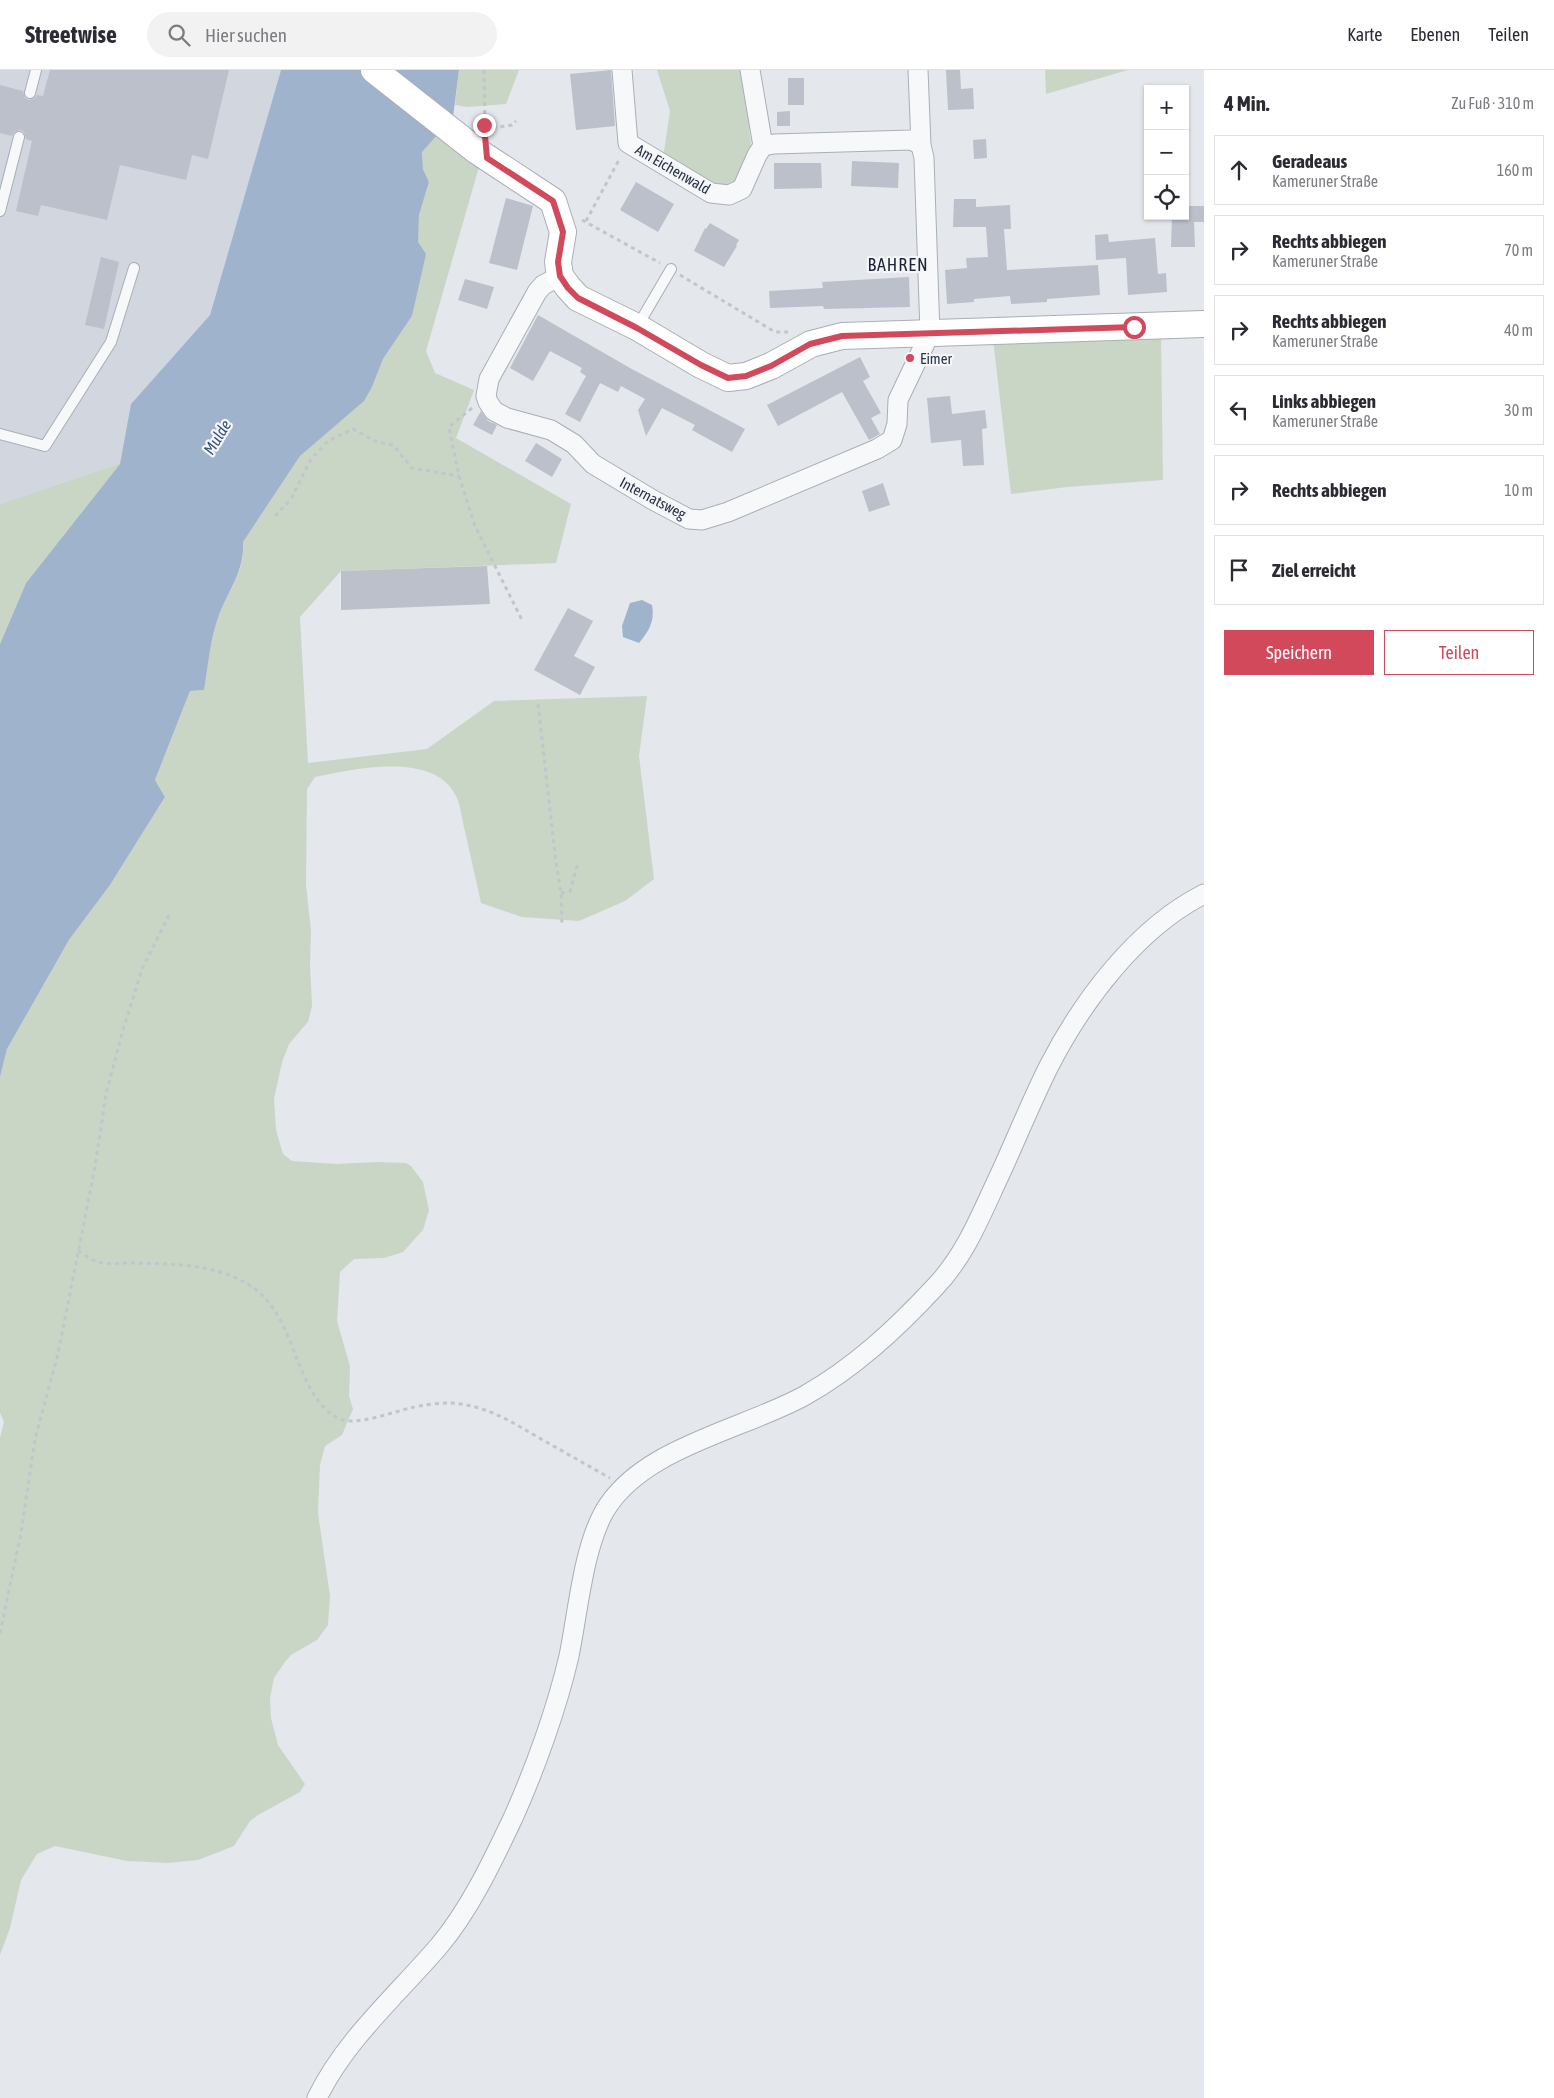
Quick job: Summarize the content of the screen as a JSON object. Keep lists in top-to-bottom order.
{
  "streets": {
    "street": ["Am Eichenwald", "Internatsweg"]
  },
  "districts": ["BAHREN"],
  "water": ["Mulde"],
  "places": ["Eimer"],
  "page": {
    "header": "Streetwise",
    "search": "Hier suchen",
    "nav": ["Karte", "Ebenen", "Teilen"],
    "heading": ["4 Min.", "Zu Fuß · 310 m"],
    "map_buttons": ["+", "−"],
    "list": [
      ["Geradeaus", "Kameruner Straße", "160 m"],
      ["Rechts abbiegen", "Kameruner Straße", "70 m"],
      ["Rechts abbiegen", "Kameruner Straße", "40 m"],
      ["Links abbiegen", "Kameruner Straße", "30 m"],
      ["Rechts abbiegen", "10 m"],
      "Ziel erreicht"
    ],
    "buttons": ["Speichern", "Teilen"]
  }
}
